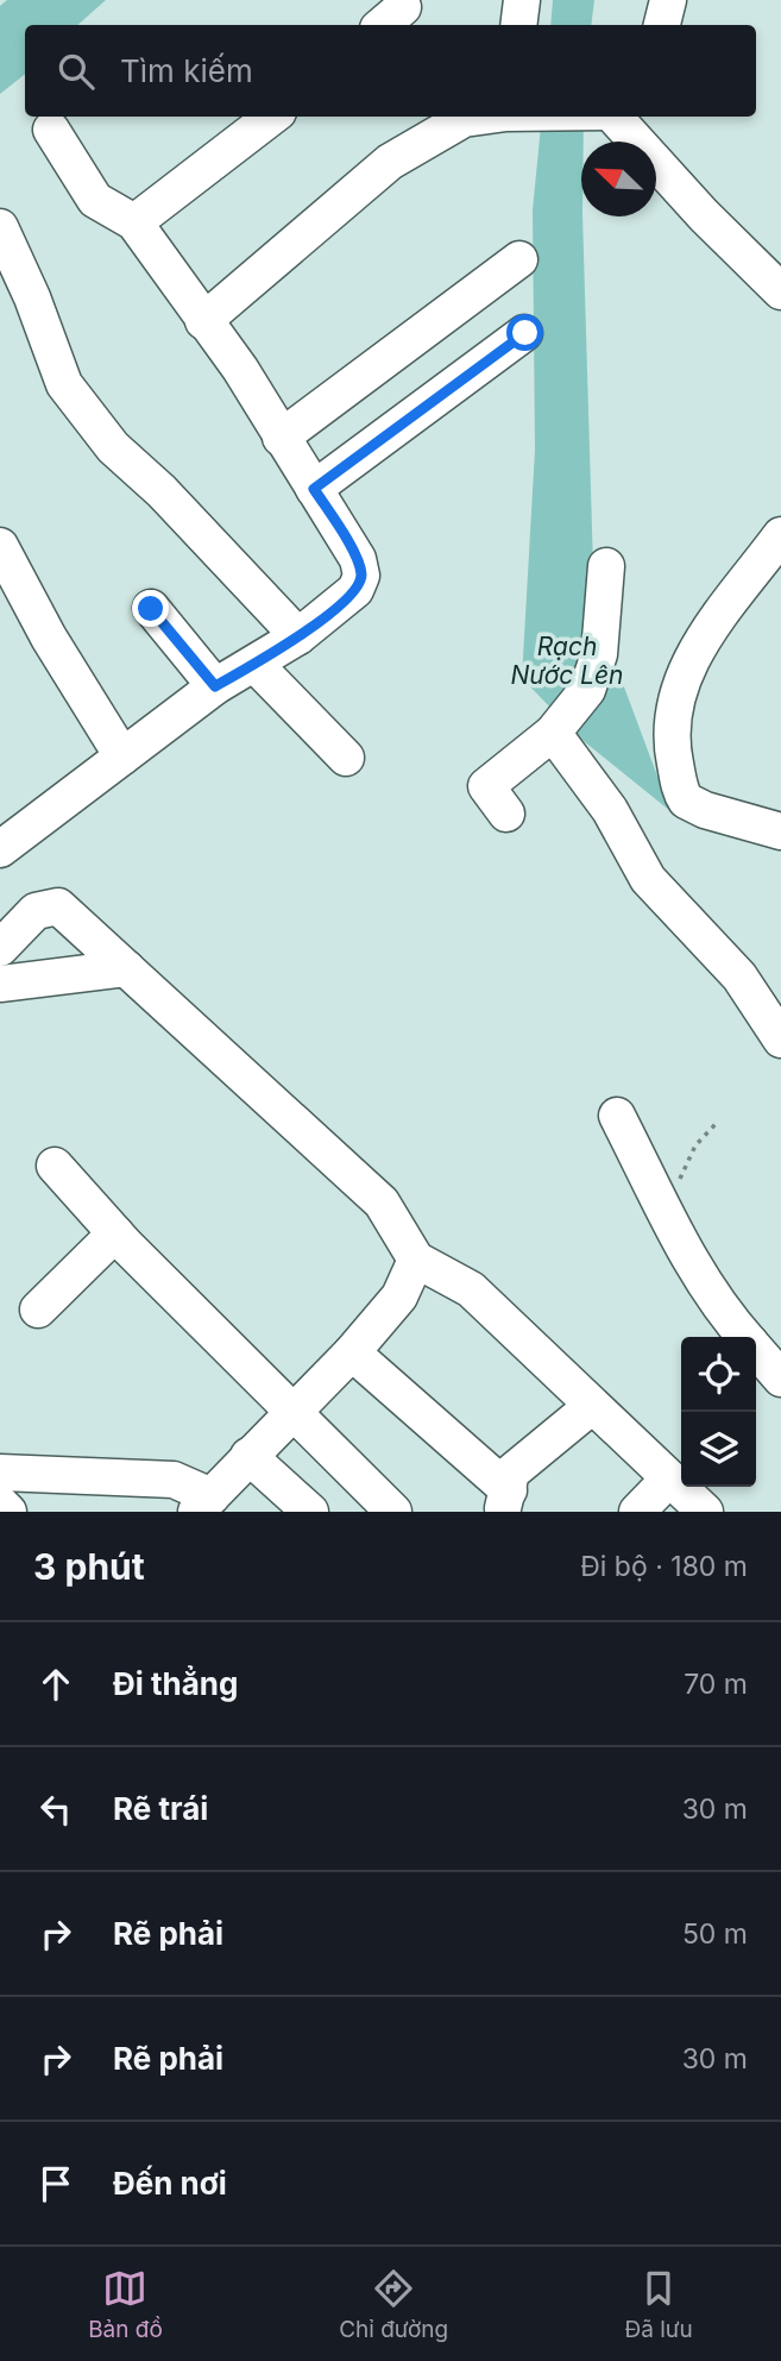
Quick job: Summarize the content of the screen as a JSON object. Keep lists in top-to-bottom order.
{
  "water": ["Rạch Nước Lên"],
  "north": "top left",
  "page": {
    "search": "Tìm kiếm",
    "heading": ["3 phút", "Đi bộ · 180 m"],
    "list": [
      ["Đi thẳng", "70 m"],
      ["Rẽ trái", "30 m"],
      ["Rẽ phải", "50 m"],
      ["Rẽ phải", "30 m"],
      "Đến nơi"
    ],
    "nav": ["Bản đồ", "Chỉ đường", "Đã lưu"]
  }
}
